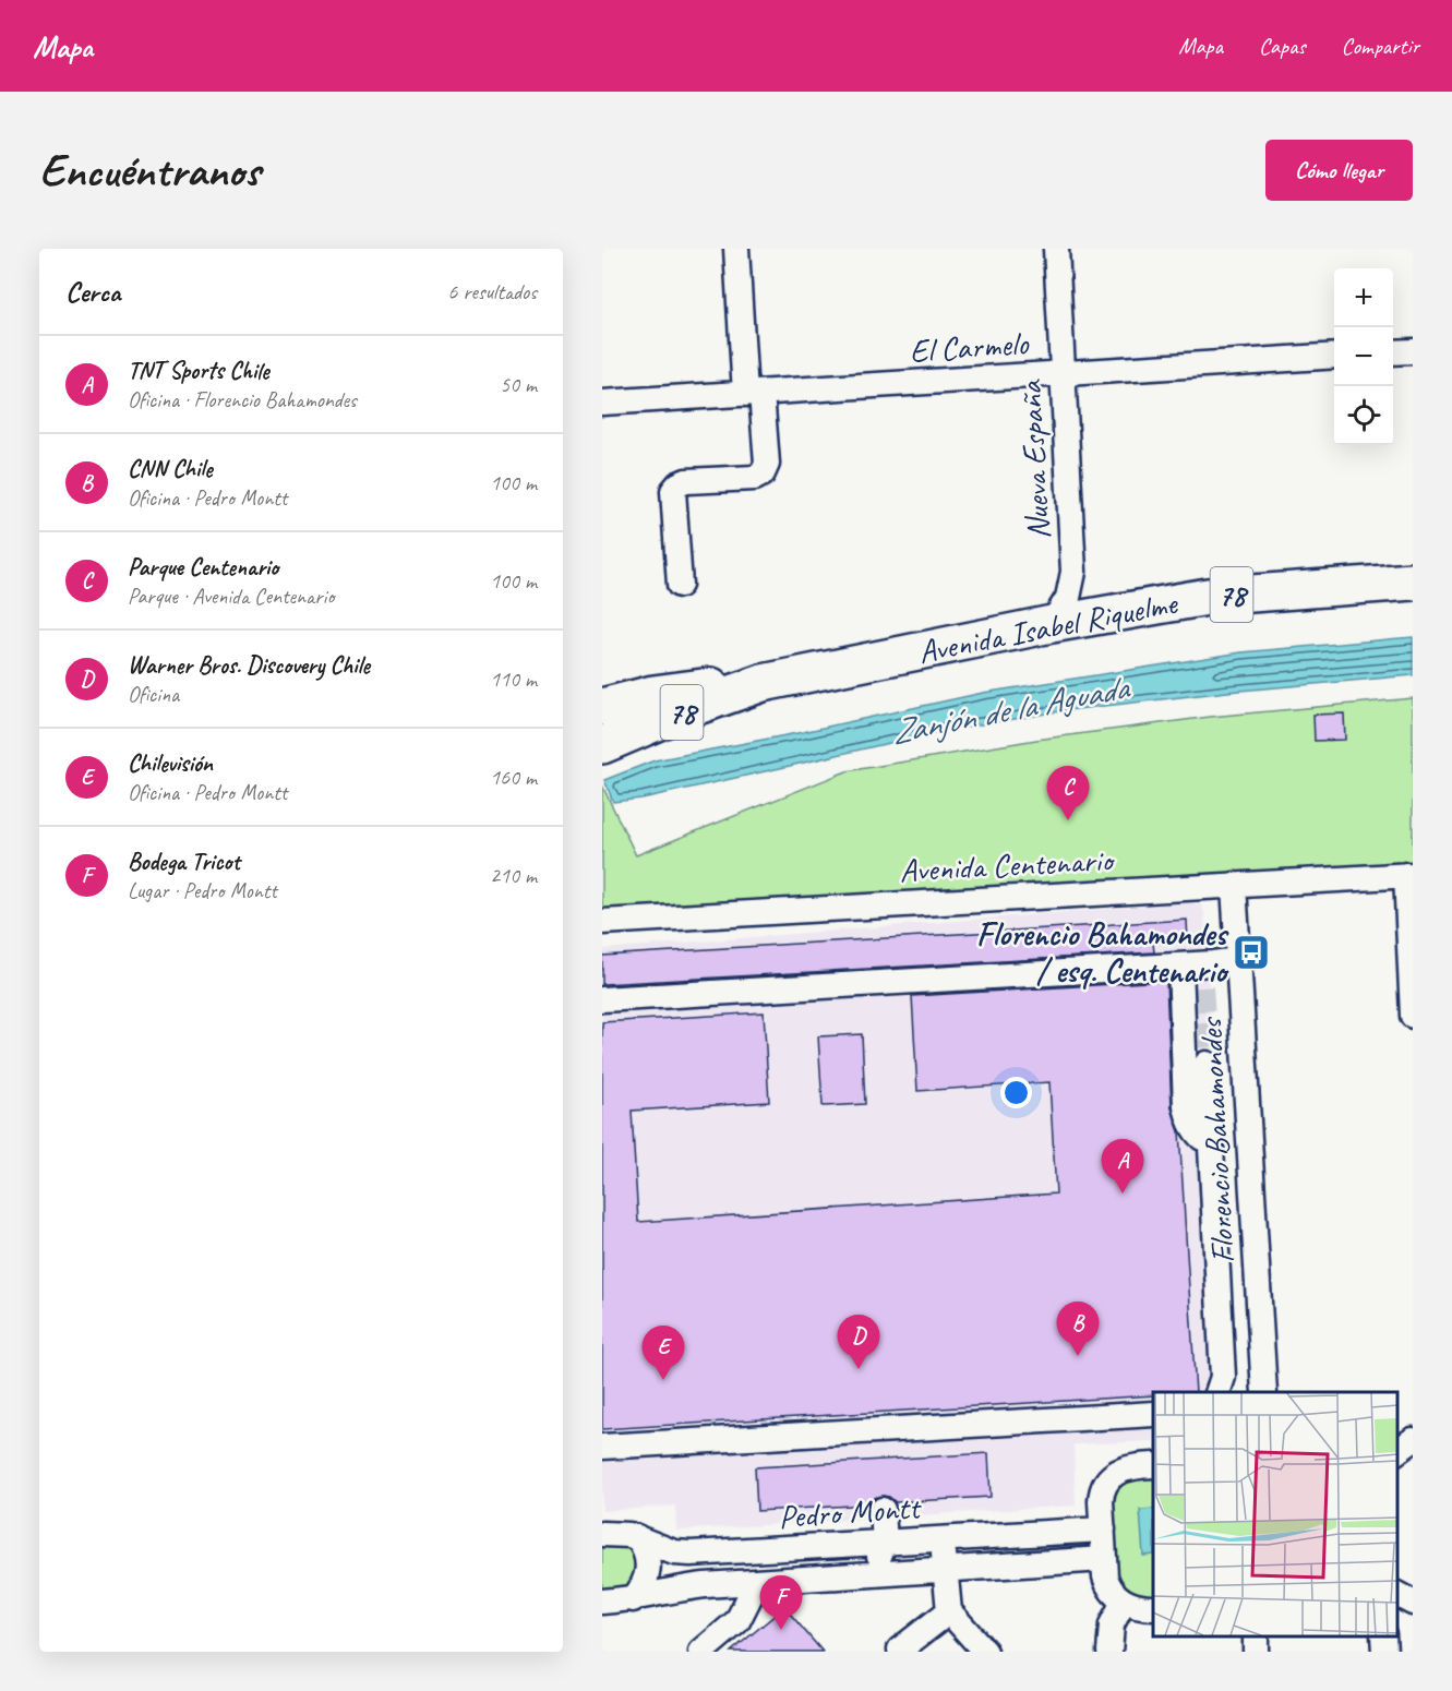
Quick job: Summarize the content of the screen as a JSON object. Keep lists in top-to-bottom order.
{
  "streets": {
    "highway": ["78", "Avenida Isabel Riquelme"],
    "street": [
      "El Carmelo",
      "Nueva España",
      "Avenida Centenario",
      "Florencio Bahamondes",
      "Pedro Montt"
    ]
  },
  "crossings": [
    ["El Carmelo", "Nueva España"],
    ["Nueva España", "Avenida Isabel Riquelme"],
    ["Avenida Centenario", "Florencio Bahamondes"]
  ],
  "water": ["Zanjón de la Aguada"],
  "places": {
    "bus stop": ["Florencio Bahamondes / esq. Centenario"]
  },
  "page": {
    "header": "Mapa",
    "nav": ["Mapa", "Capas", "Compartir"],
    "buttons": "Cómo llegar",
    "title": "Encuéntranos",
    "heading": ["Cerca", "6 resultados"],
    "map_buttons": ["+", "−"],
    "list": [
      {
        "mark": "A",
        "name": "TNT Sports Chile",
        "note": "Oficina · Florencio Bahamondes",
        "value": "50 m"
      },
      {
        "mark": "B",
        "name": "CNN Chile",
        "note": "Oficina · Pedro Montt",
        "value": "100 m"
      },
      {
        "mark": "C",
        "name": "Parque Centenario",
        "note": "Parque · Avenida Centenario",
        "value": "100 m"
      },
      {
        "mark": "D",
        "name": "Warner Bros. Discovery Chile",
        "note": "Oficina",
        "value": "110 m"
      },
      {
        "mark": "E",
        "name": "Chilevisión",
        "note": "Oficina · Pedro Montt",
        "value": "160 m"
      },
      {
        "mark": "F",
        "name": "Bodega Tricot",
        "note": "Lugar · Pedro Montt",
        "value": "210 m"
      }
    ],
    "pins": [
      "C",
      "A",
      "B",
      "D",
      "E",
      "F"
    ]
  }
}
